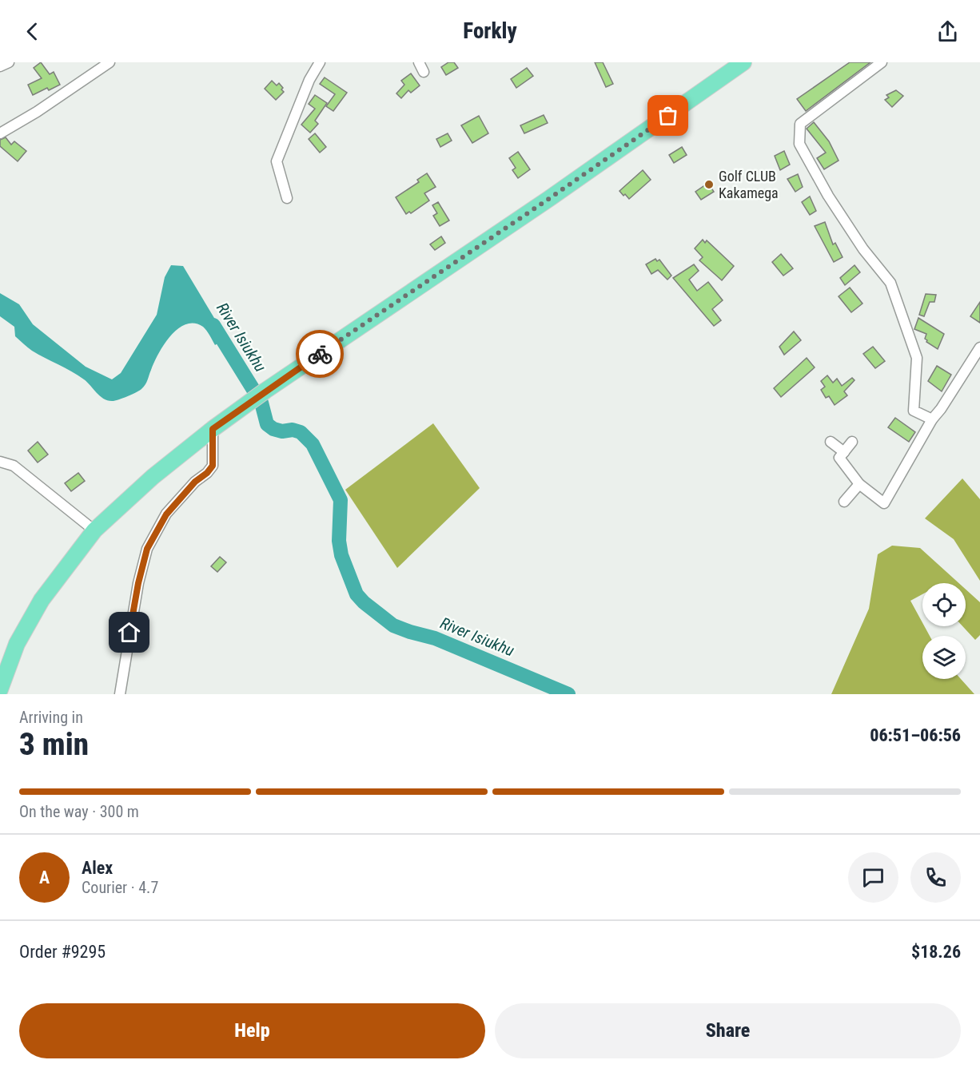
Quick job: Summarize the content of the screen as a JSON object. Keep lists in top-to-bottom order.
{
  "water": ["River Isiukhu"],
  "places": ["Golf CLUB Kakamega"],
  "page": {
    "header": "Forkly",
    "heading": ["3 min", "Arriving in", "06:51–06:56"],
    "panel": [
      "Alex",
      "Courier · 4.7",
      "Order #9295",
      "$18.26"
    ],
    "bar": "On the way · 300 m",
    "round": "A",
    "buttons": ["Help", "Share"]
  }
}
